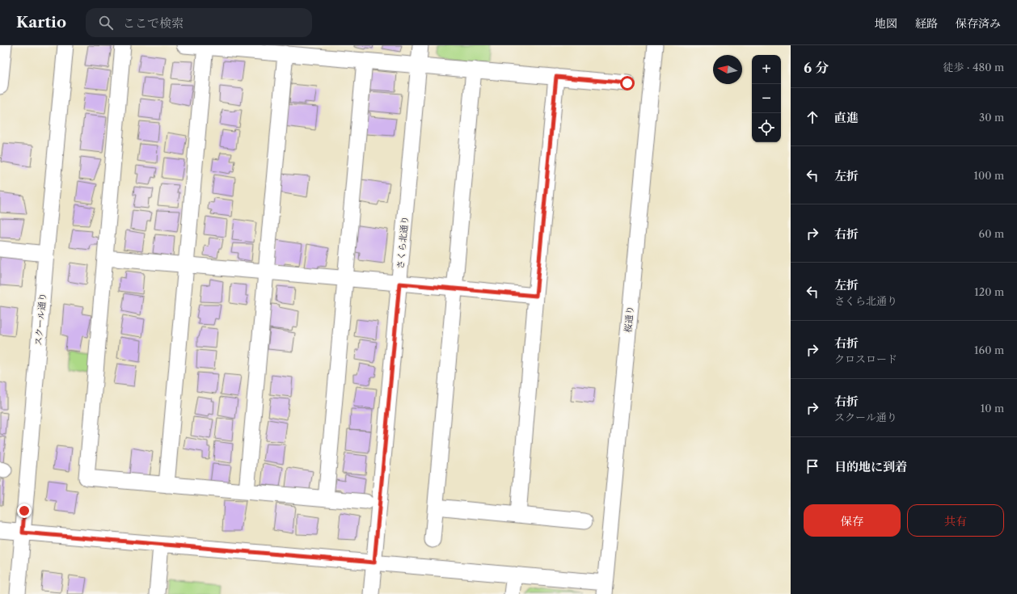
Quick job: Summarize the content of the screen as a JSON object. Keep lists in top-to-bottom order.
{
  "streets": {
    "street": ["さくら北通り", "スクール通り", "桜通り"]
  },
  "north": "left",
  "page": {
    "header": "Kartio",
    "search": "ここで検索",
    "nav": ["地図", "経路", "保存済み"],
    "heading": ["6 分", "徒歩 · 480 m"],
    "map_buttons": ["+", "−"],
    "list": [
      ["直進", "30 m"],
      ["左折", "100 m"],
      ["右折", "60 m"],
      ["左折", "さくら北通り", "120 m"],
      ["右折", "クロスロード", "160 m"],
      ["右折", "スクール通り", "10 m"],
      "目的地に到着"
    ],
    "buttons": ["保存", "共有"]
  }
}
